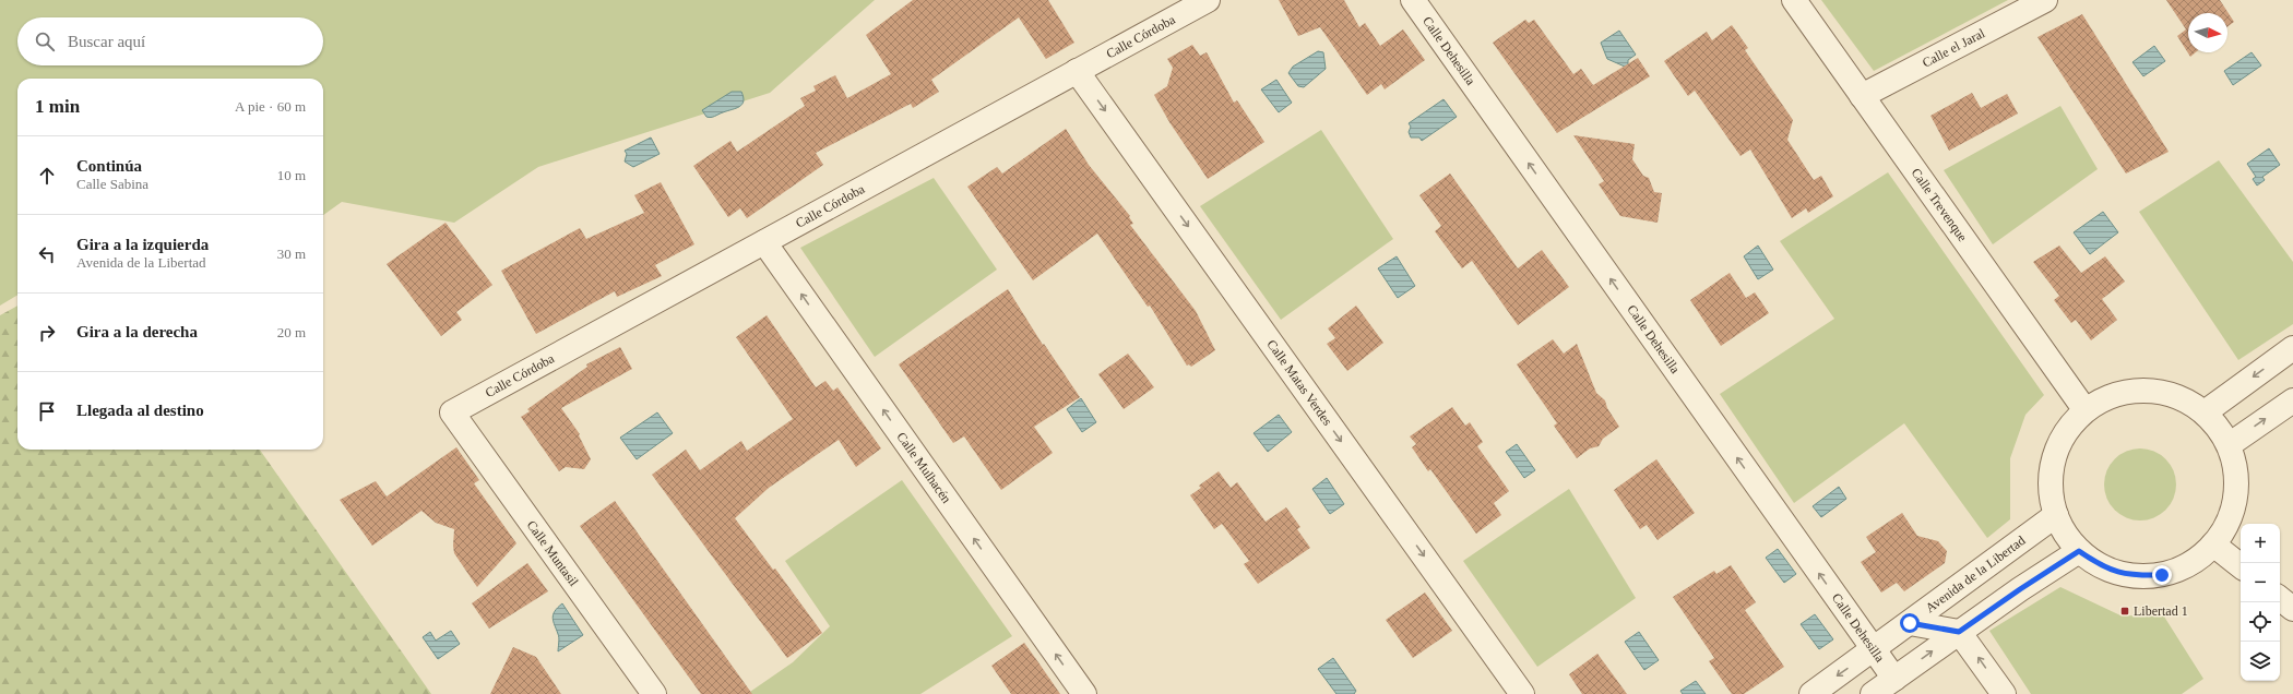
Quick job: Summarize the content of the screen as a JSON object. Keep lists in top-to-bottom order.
{
  "streets": {
    "street": [
      "Calle Córdoba",
      "Calle el Jaral",
      "Calle Dehesilla",
      "Calle Trevenque",
      "Calle Matas Verdes",
      "Calle Mulhacén",
      "Calle Muntasil",
      "Avenida de la Libertad"
    ]
  },
  "crossings": [
    ["Calle Córdoba", "Calle Matas Verdes"],
    ["Calle Córdoba", "Calle Mulhacén"],
    ["Calle Córdoba", "Calle Muntasil"],
    ["Calle el Jaral", "Calle Trevenque"],
    ["Calle Dehesilla", "Avenida de la Libertad"]
  ],
  "one_way": ["Calle Dehesilla", "Calle Matas Verdes", "Calle Mulhacén"],
  "places": {
    "transit": ["Libertad 1"]
  },
  "north": "right",
  "page": {
    "search": "Buscar aquí",
    "heading": ["1 min", "A pie · 60 m"],
    "list": [
      ["Continúa", "Calle Sabina", "10 m"],
      ["Gira a la izquierda", "Avenida de la Libertad", "30 m"],
      ["Gira a la derecha", "20 m"],
      "Llegada al destino"
    ],
    "map_buttons": ["+", "−"]
  }
}
